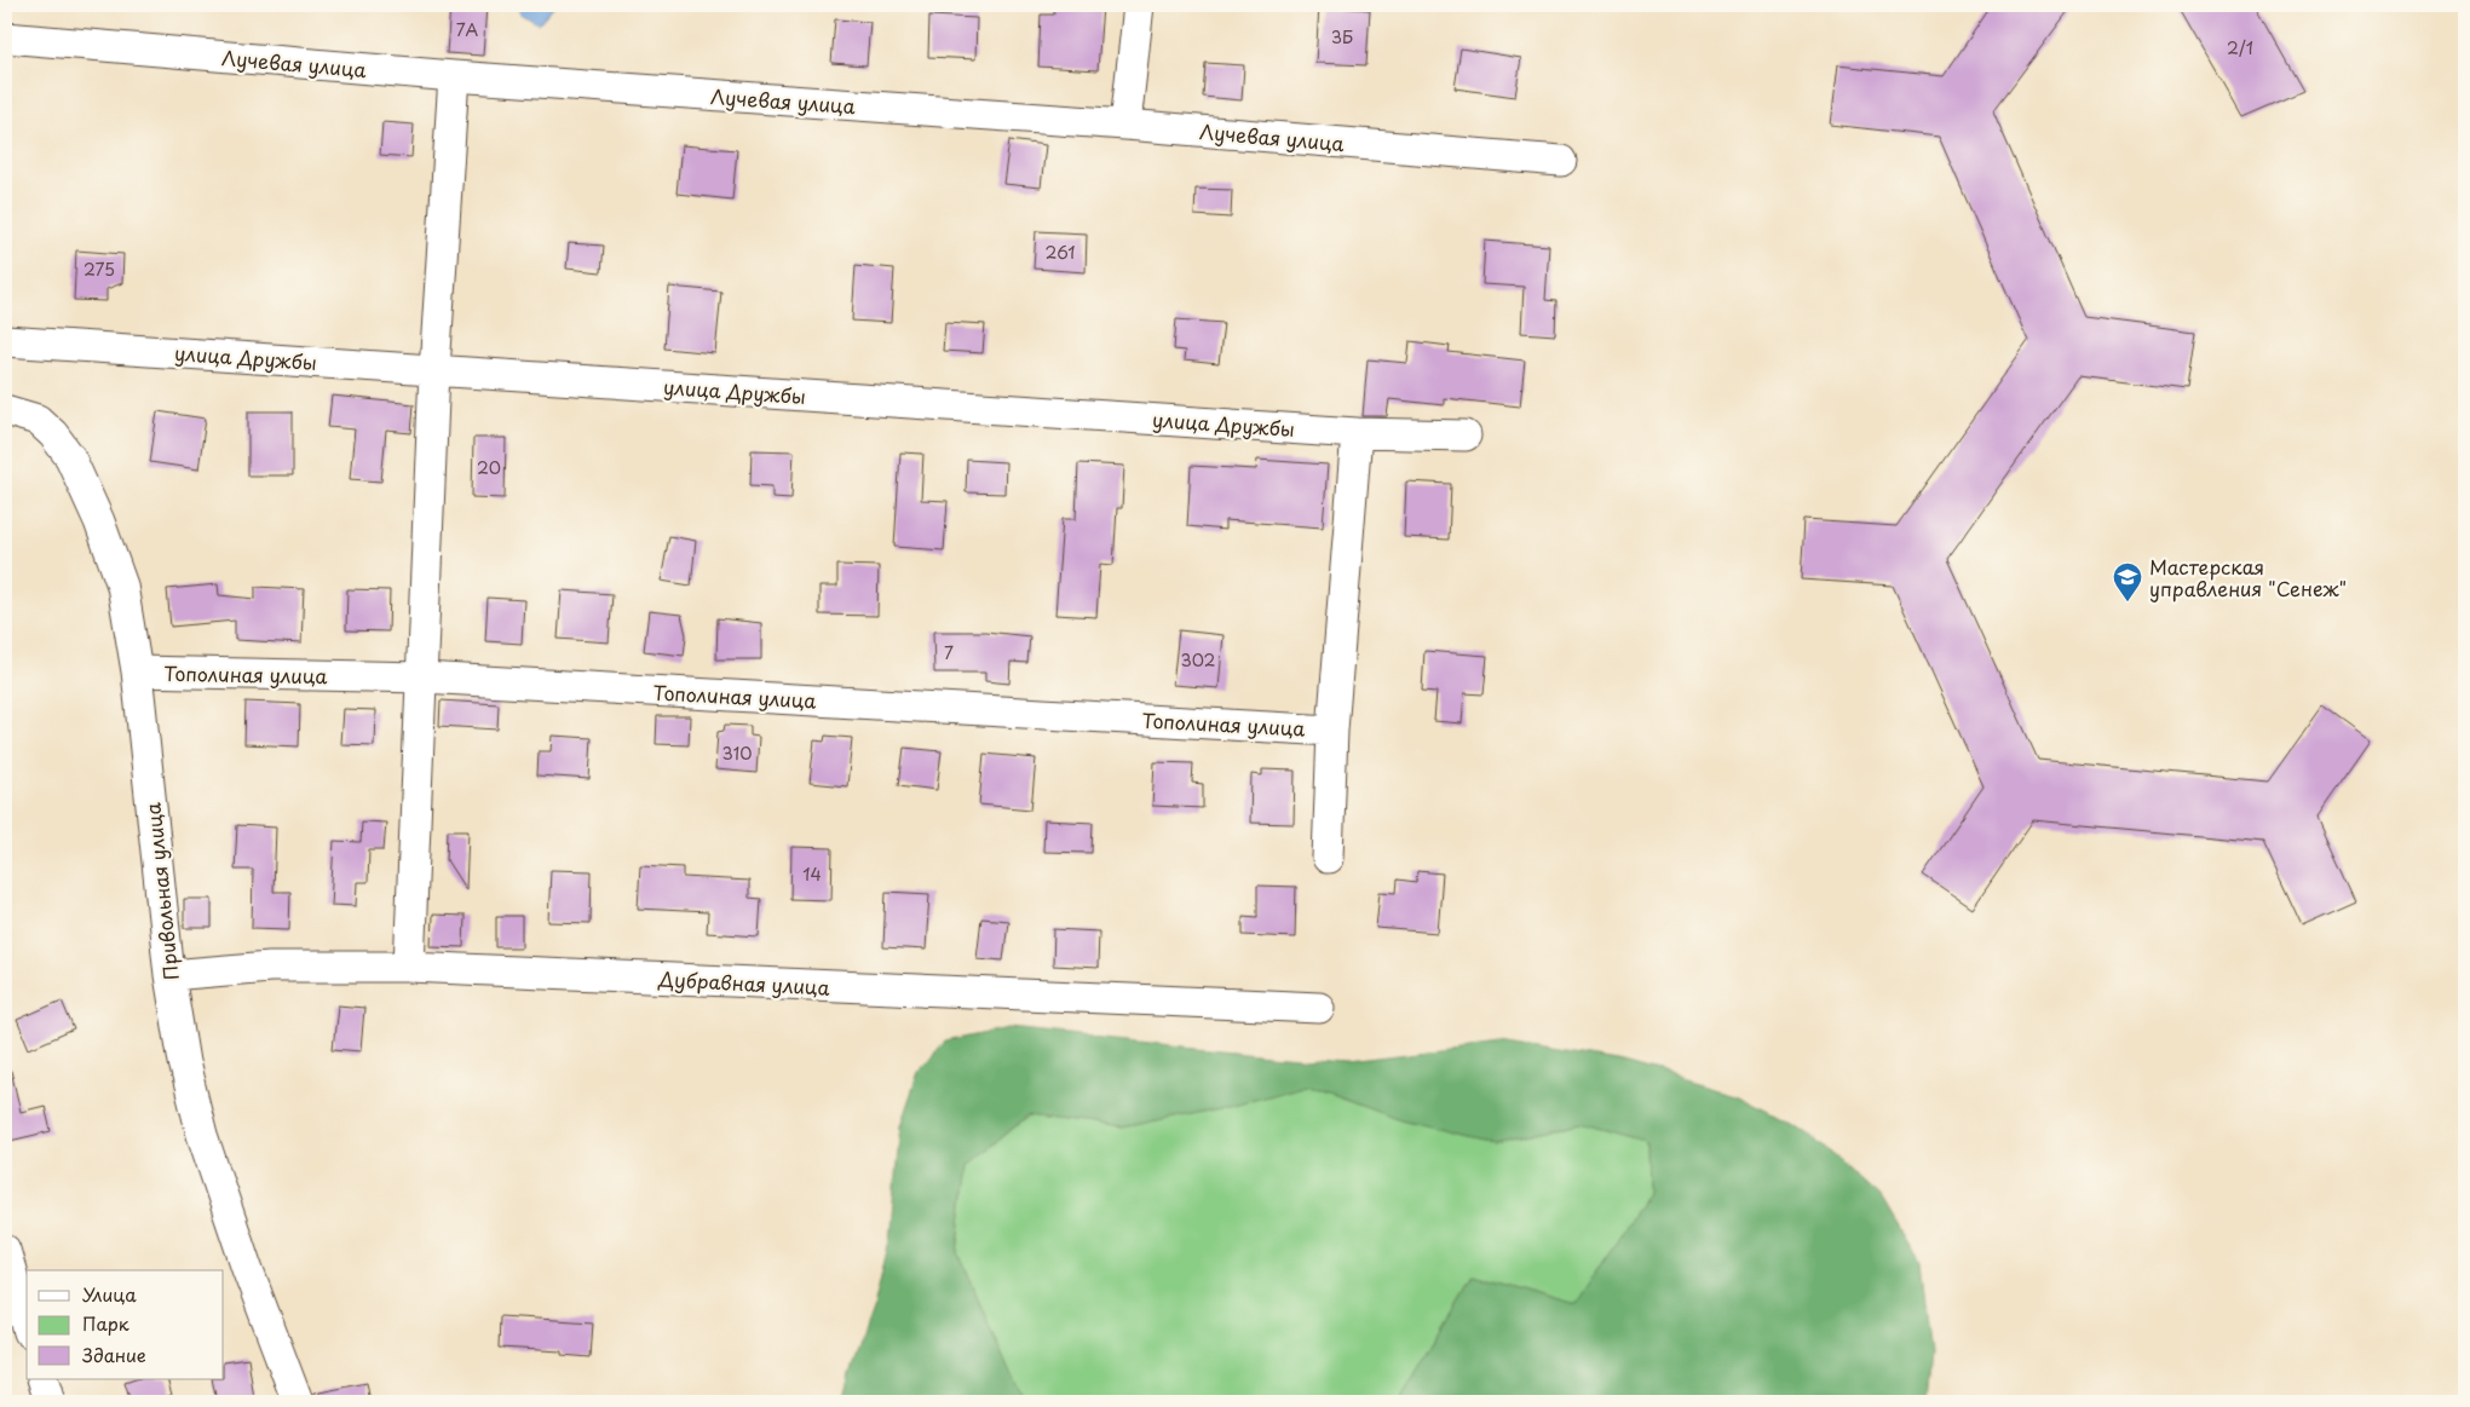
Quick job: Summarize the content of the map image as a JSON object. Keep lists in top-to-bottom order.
{
  "streets": {
    "street": [
      "Лучевая улица",
      "улица Дружбы",
      "Тополиная улица",
      "Привольная улица",
      "Дубравная улица"
    ]
  },
  "crossings": [
    ["Тополиная улица", "Привольная улица"],
    ["Привольная улица", "Дубравная улица"]
  ],
  "places": {
    "school or university": ["Мастерская управления \"Сенеж\""]
  },
  "house_numbers": [
    "7А",
    "3Б",
    "2/1",
    "261",
    "275",
    "20",
    "7",
    "302",
    "310",
    "14"
  ],
  "legend": ["Улица", "Парк", "Здание"]
}
